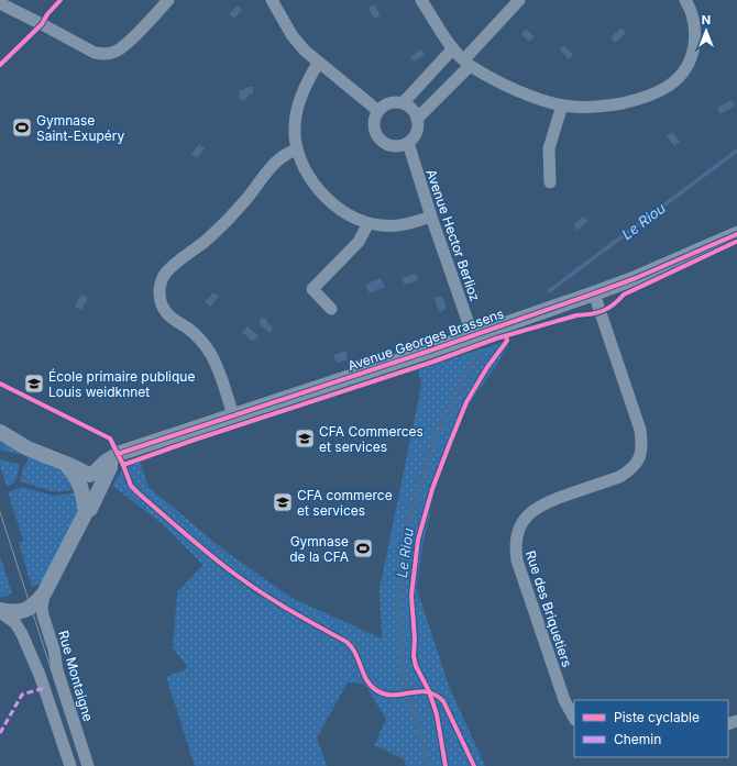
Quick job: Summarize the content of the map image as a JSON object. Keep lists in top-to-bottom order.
{
  "streets": {
    "street": [
      "Avenue Hector Berlioz",
      "Avenue Georges Brassens",
      "Rue des Briquetiers",
      "Rue Montaigne"
    ]
  },
  "crossings": [
    ["Avenue Hector Berlioz", "Avenue Georges Brassens"],
    ["Avenue Georges Brassens", "Rue des Briquetiers"]
  ],
  "water": ["Le Riou"],
  "places": {
    "sports": ["Gymnase Saint-Exupéry", "Gymnase de la CFA"],
    "school or university": ["École primaire publique Louis weidknnet", "CFA Commerces et services", "CFA commerce et services"]
  },
  "legend": ["Piste cyclable", "Chemin"],
  "north": "top"
}
